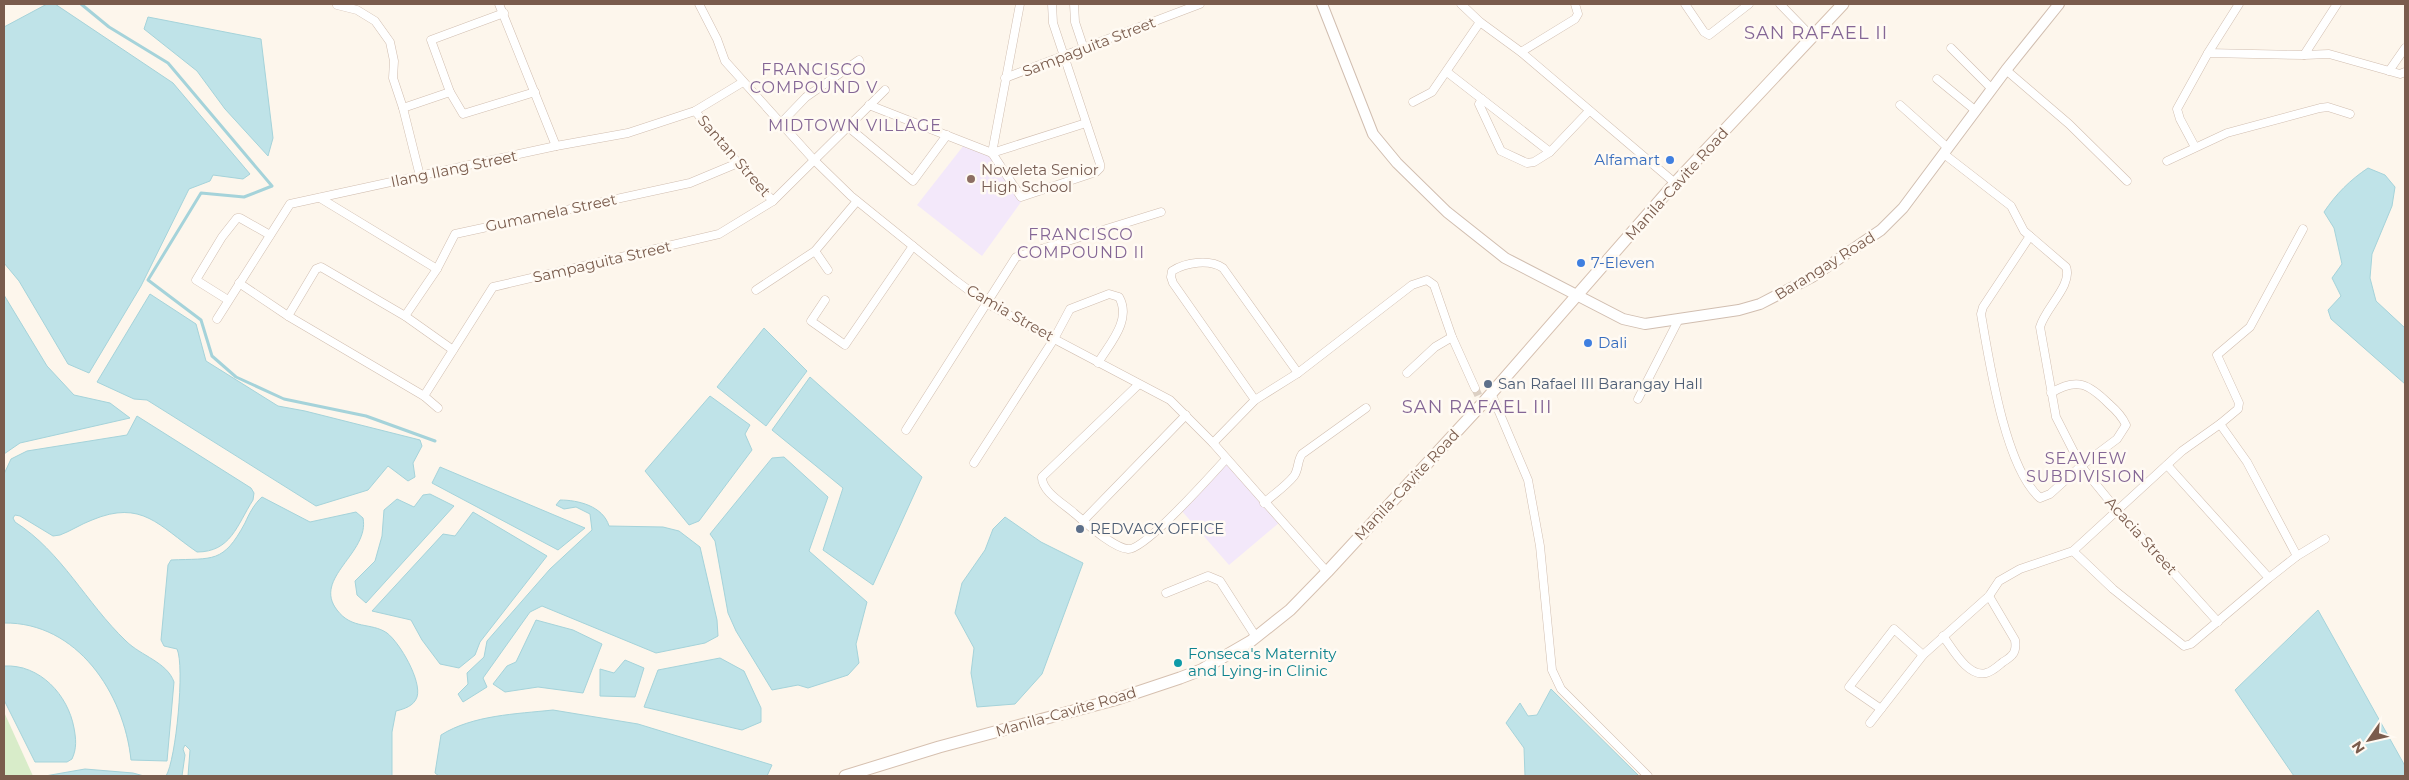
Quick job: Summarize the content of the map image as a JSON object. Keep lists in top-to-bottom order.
{
  "streets": {
    "main road": ["Manila-Cavite Road"],
    "street": [
      "Sampaguita Street",
      "Santan Street",
      "Ilang Ilang Street",
      "Gumamela Street",
      "Barangay Road",
      "Camia Street",
      "Acacia Street"
    ]
  },
  "crossings": [
    ["Sampaguita Street", "Santan Street"],
    ["Sampaguita Street", "Camia Street"],
    ["Santan Street", "Ilang Ilang Street"],
    ["Santan Street", "Gumamela Street"],
    ["Ilang Ilang Street", "Camia Street"],
    ["Manila-Cavite Road", "Barangay Road"],
    ["Manila-Cavite Road", "Camia Street"],
    ["Barangay Road", "Acacia Street"]
  ],
  "districts": [
    "SAN RAFAEL II",
    "FRANCISCO COMPOUND V",
    "MIDTOWN VILLAGE",
    "FRANCISCO COMPOUND II",
    "SAN RAFAEL III",
    "SEAVIEW SUBDIVISION"
  ],
  "places": [
    "Alfamart",
    "Noveleta Senior High School",
    "7-Eleven",
    "Dali",
    "San Rafael III Barangay Hall",
    "REDVACX OFFICE",
    "Fonseca's Maternity and Lying-in Clinic"
  ],
  "north": "bottom left"
}
